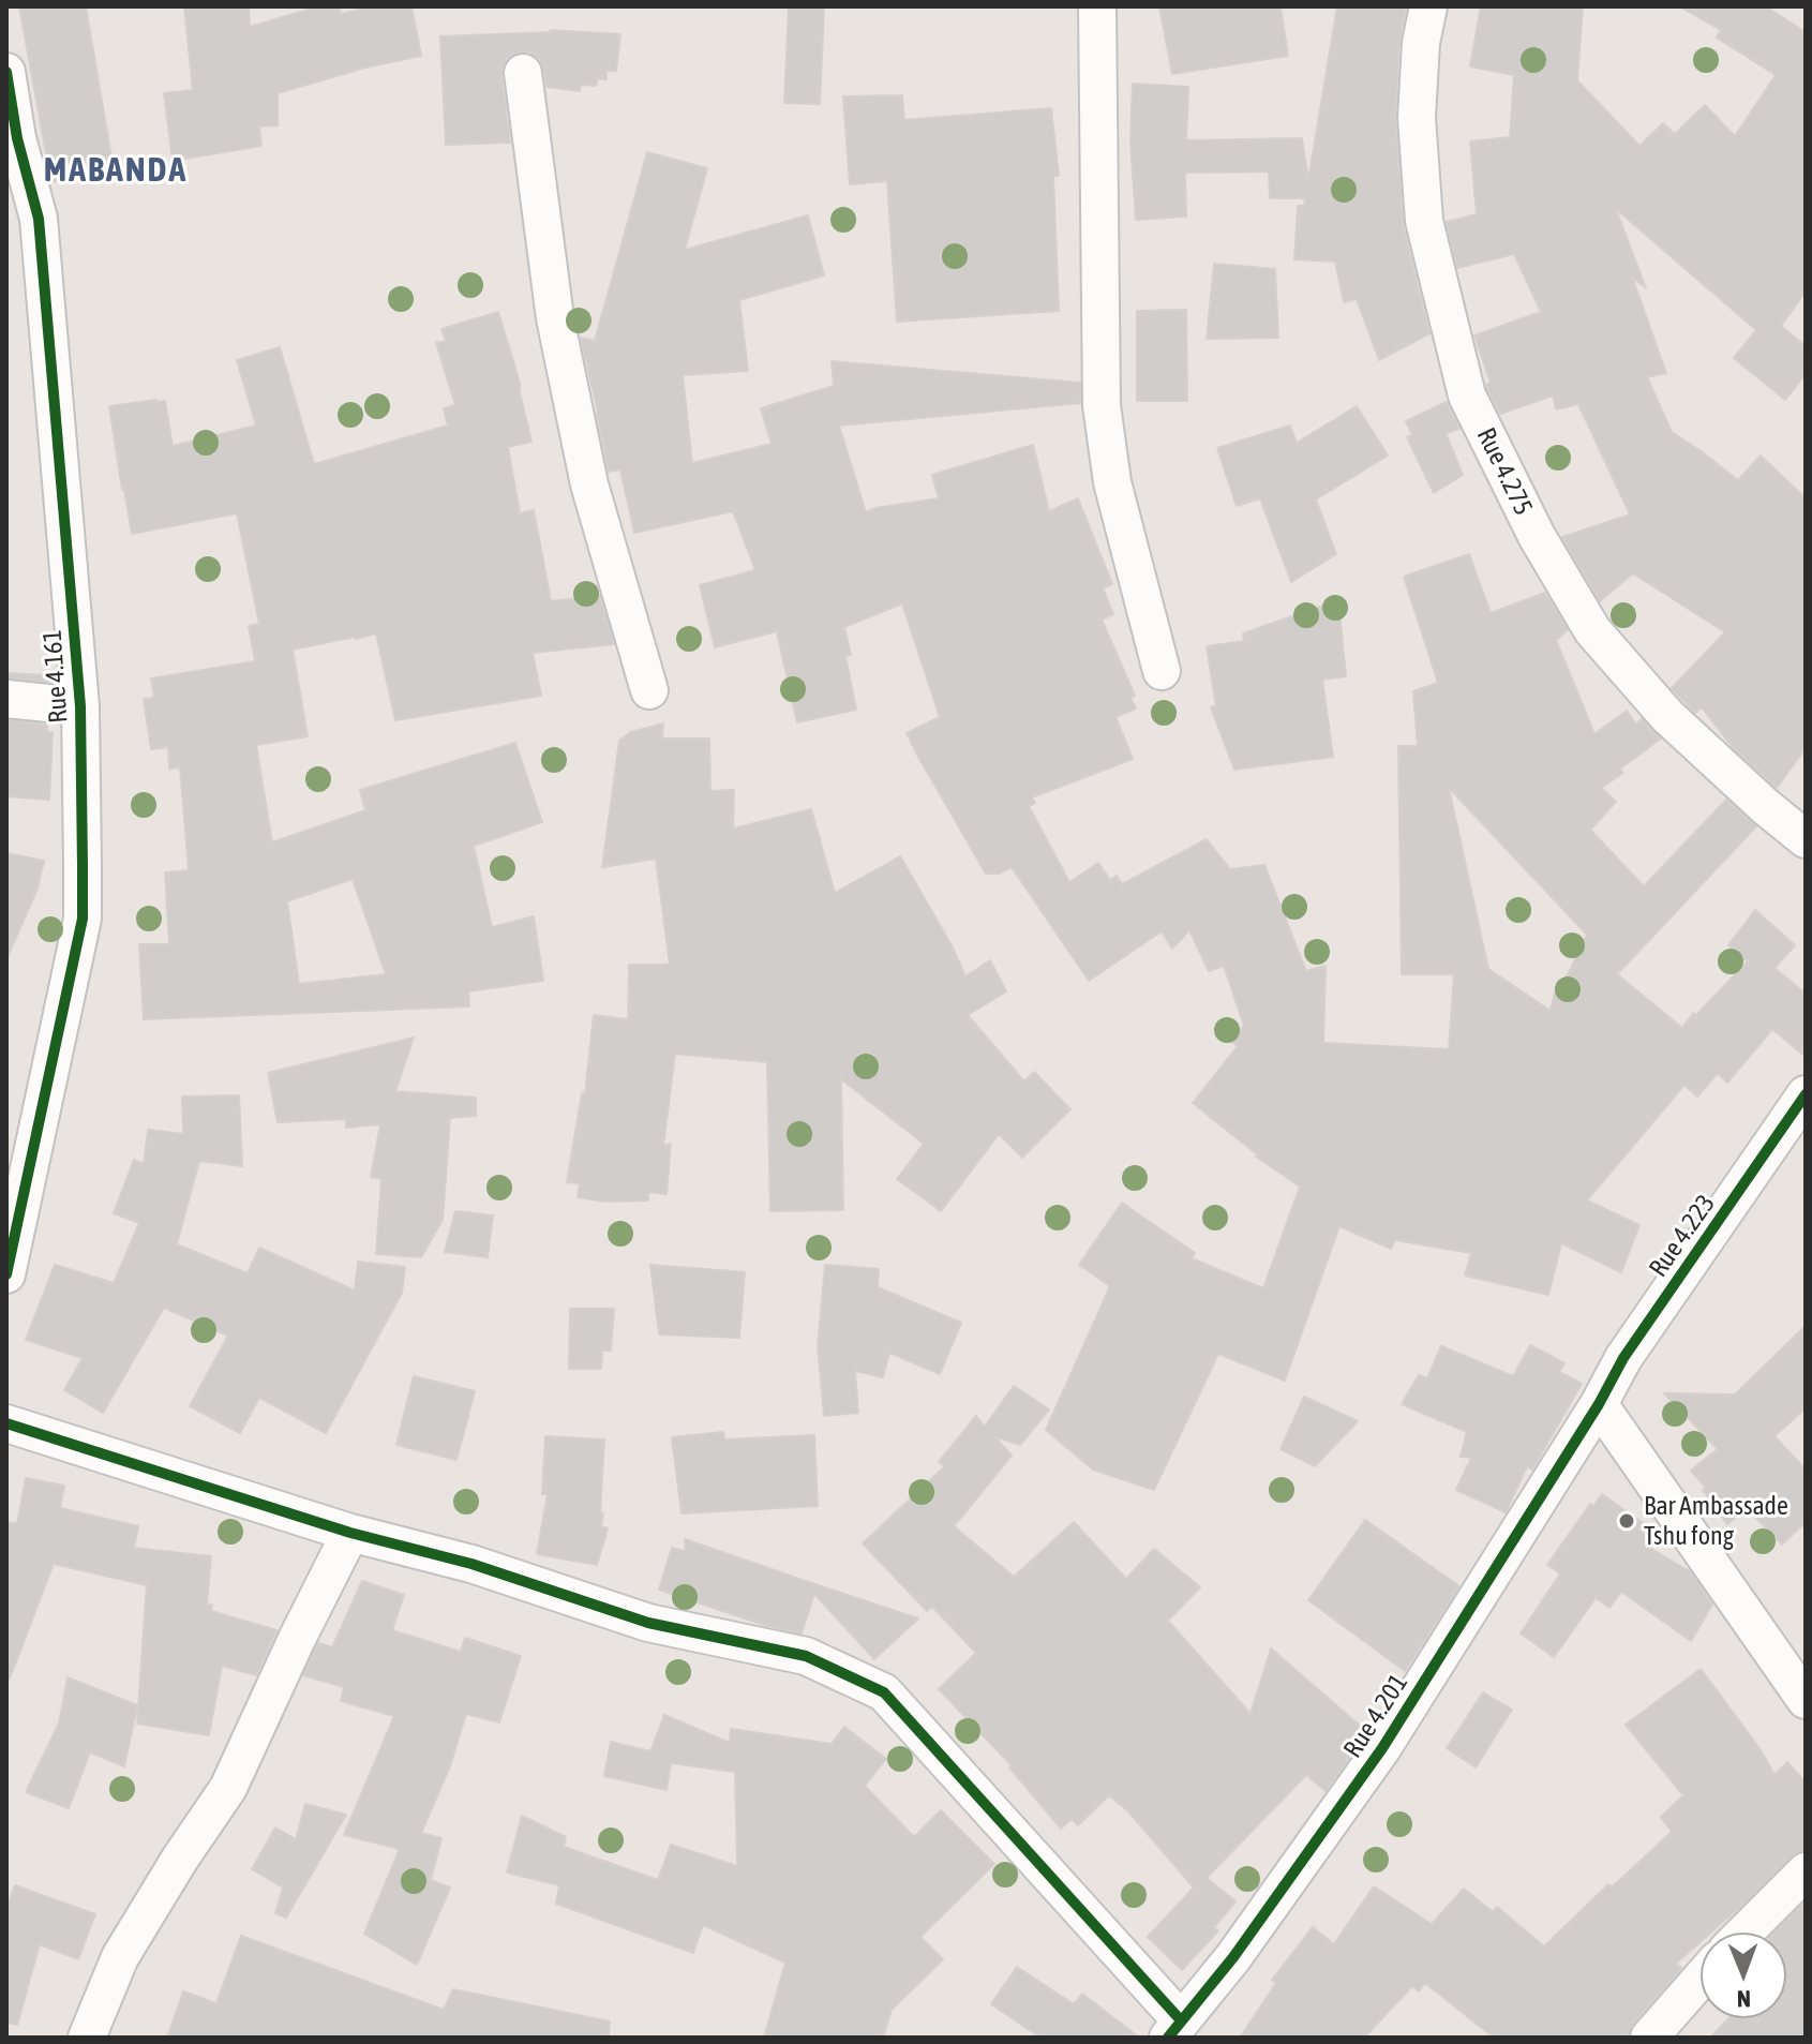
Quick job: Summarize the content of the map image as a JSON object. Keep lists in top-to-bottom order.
{
  "streets": {
    "street": [
      "Rue 4.275",
      "Rue 4.161",
      "Rue 4.223",
      "Rue 4.201"
    ]
  },
  "crossings": [
    ["Rue 4.223", "Rue 4.201"]
  ],
  "districts": ["MABANDA"],
  "places": ["Bar Ambassade Tshu fong"],
  "north": "bottom"
}
